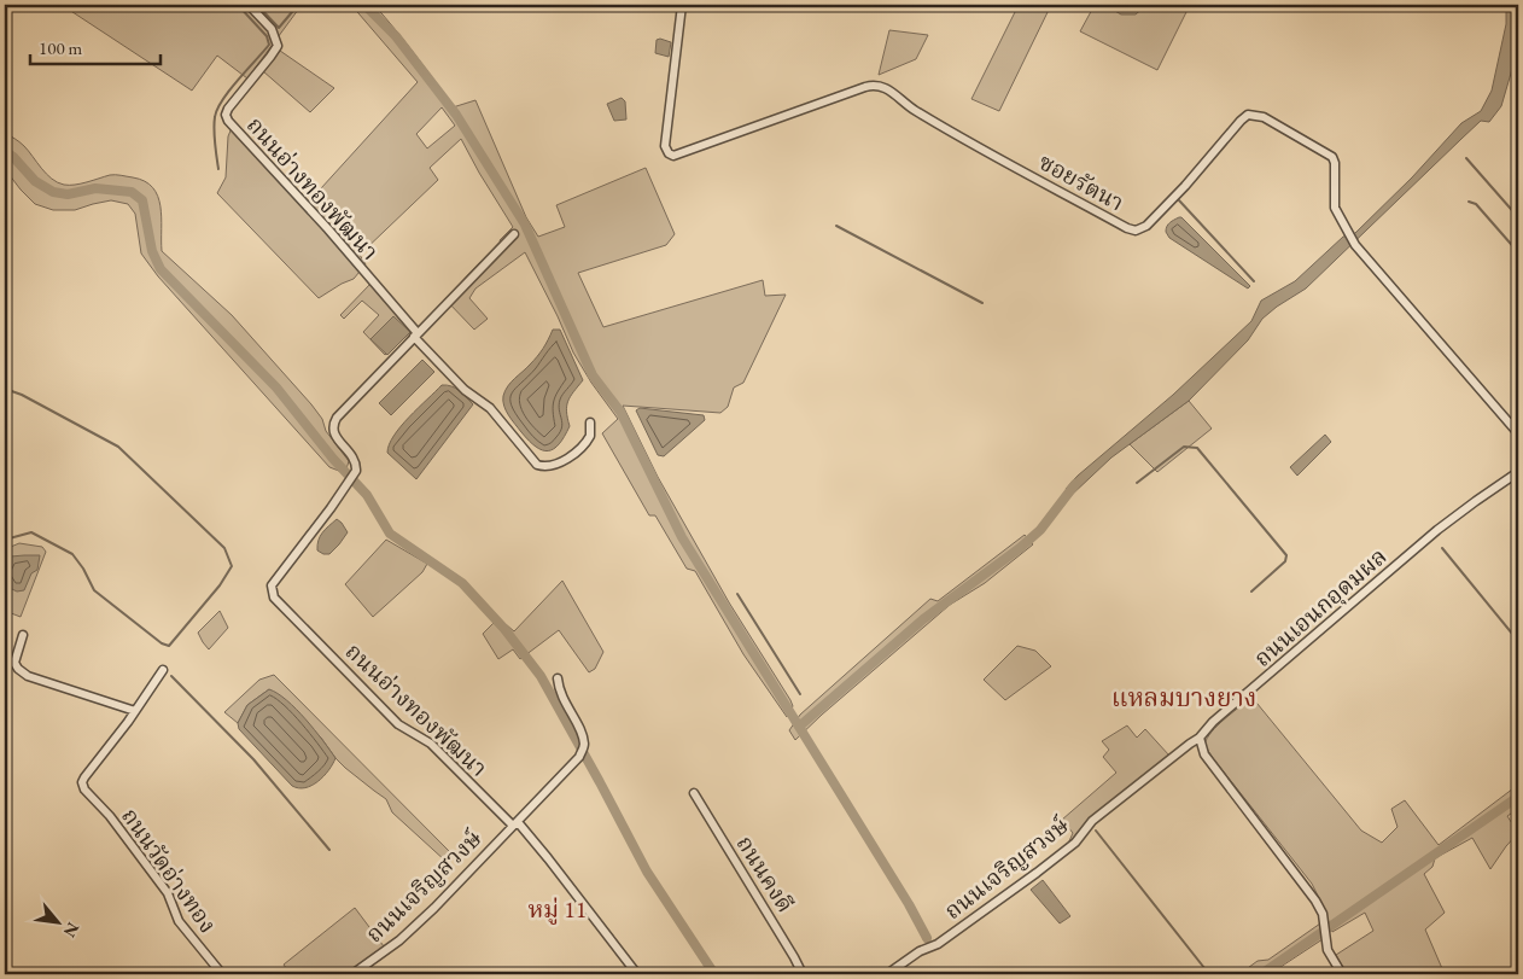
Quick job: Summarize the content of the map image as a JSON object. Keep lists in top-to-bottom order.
{
  "streets": {
    "street": [
      "ซอยรัตนา",
      "ถนนอ่างทองพัฒนา",
      "ถนนเอนกอุดมผล",
      "ถนนเจริญสวงษ์",
      "ถนนวัดอ่างทอง",
      "ถนนคงดี"
    ]
  },
  "crossings": [
    ["ถนนอ่างทองพัฒนา", "ถนนเจริญสวงษ์"],
    ["ถนนเอนกอุดมผล", "ถนนเจริญสวงษ์"]
  ],
  "districts": ["แหลมบางยาง", "หมู่ 11"],
  "scale_bar": "100 m",
  "north": "bottom right"
}
